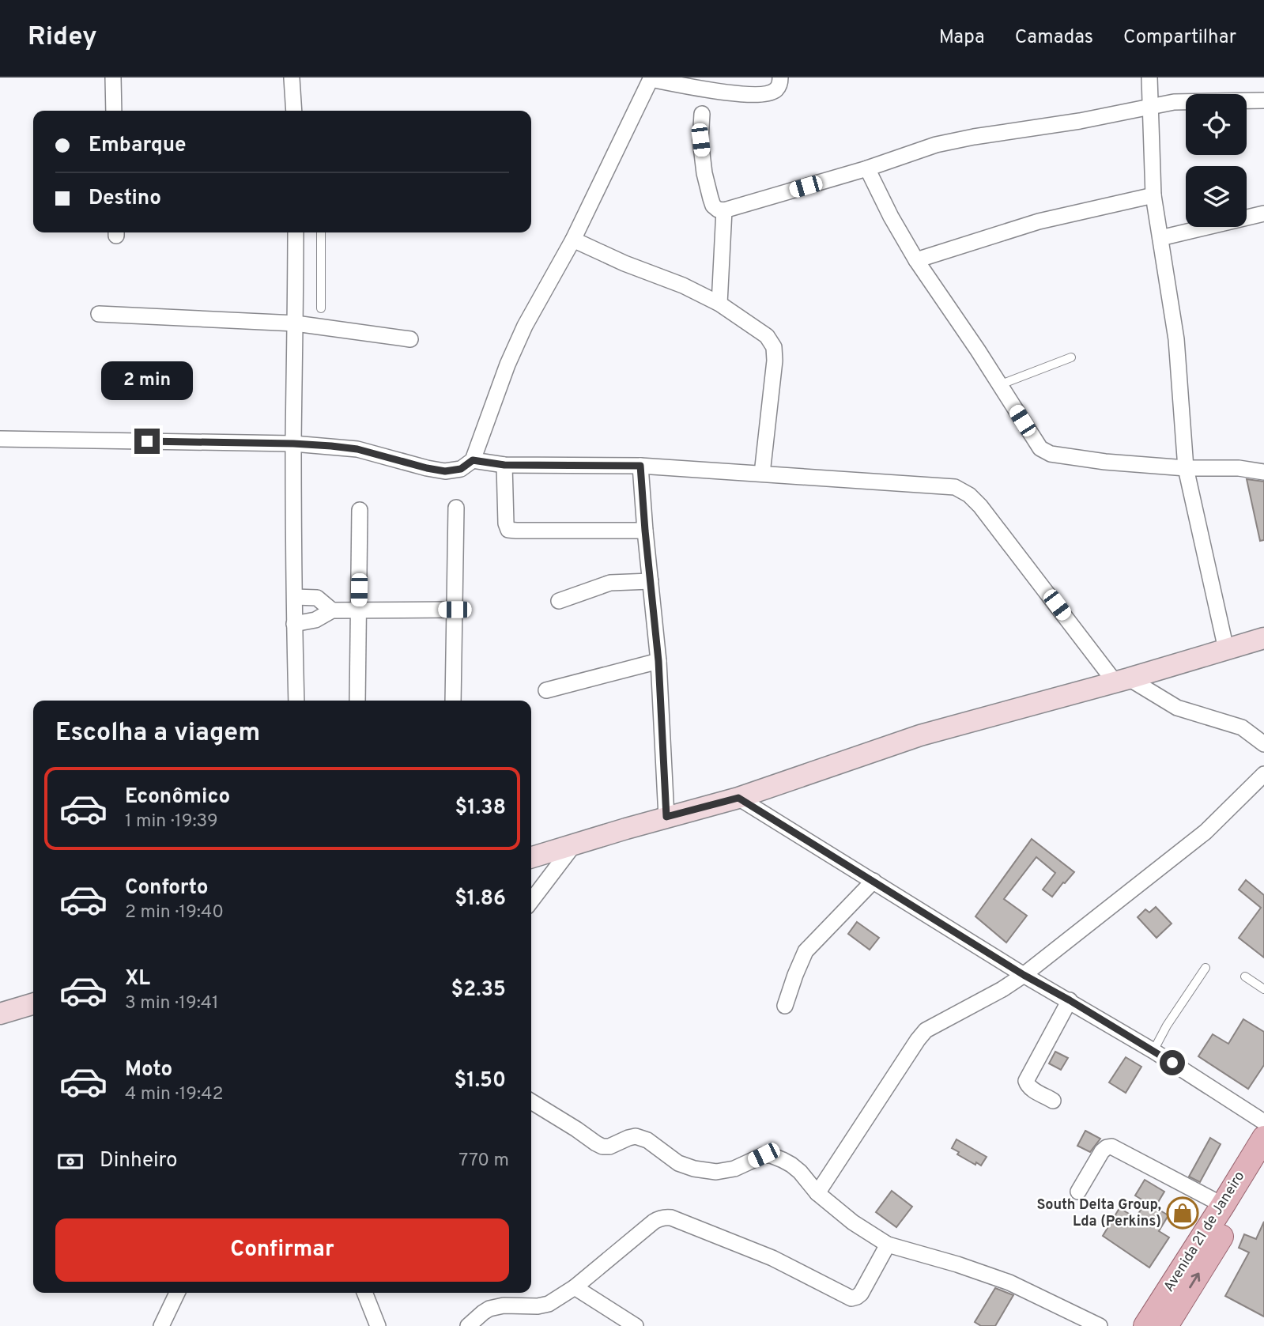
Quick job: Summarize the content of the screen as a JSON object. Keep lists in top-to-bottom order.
{
  "streets": {
    "main road": ["Avenida 21 de Janeiro"]
  },
  "places": {
    "shop": ["South Delta Group, Lda (Perkins)"]
  },
  "page": {
    "header": "Ridey",
    "nav": ["Mapa", "Camadas", "Compartilhar"],
    "banner": ["Embarque", "Destino"],
    "bubble": "2 min",
    "heading": "Escolha a viagem",
    "list": [
      {
        "name": "Econômico",
        "note": "1 min · 19:39",
        "value": "$1.38"
      },
      {
        "name": "Conforto",
        "note": "2 min · 19:40",
        "value": "$1.86"
      },
      {
        "name": "XL",
        "note": "3 min · 19:41",
        "value": "$2.35"
      },
      {
        "name": "Moto",
        "note": "4 min · 19:42",
        "value": "$1.50"
      }
    ],
    "pay": ["Dinheiro", "770 m"],
    "buttons": "Confirmar"
  }
}
